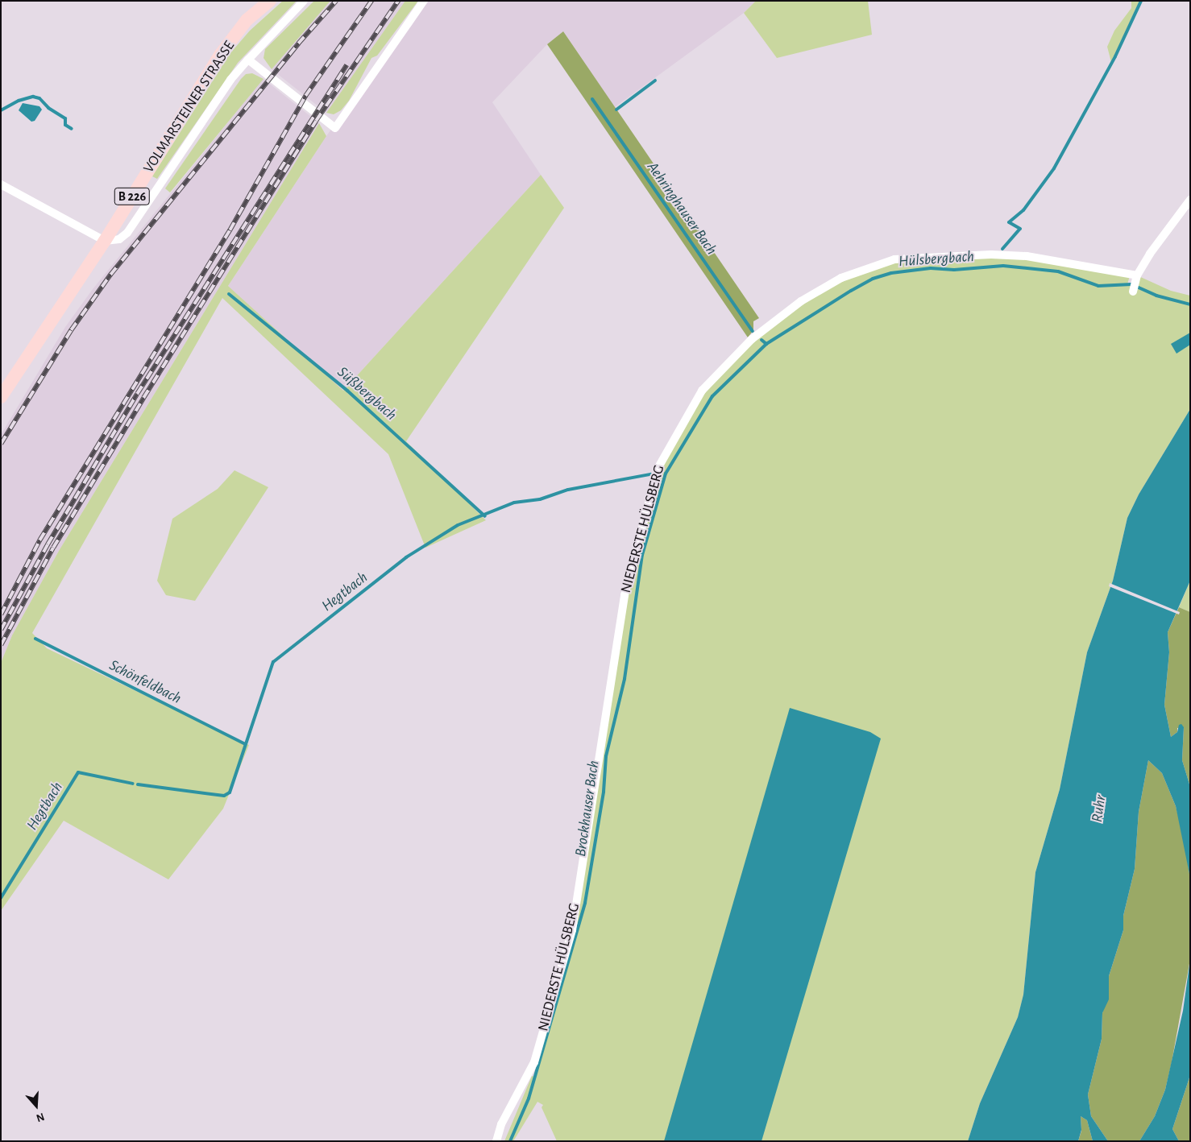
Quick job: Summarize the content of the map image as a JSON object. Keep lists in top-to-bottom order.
{
  "streets": {
    "main road": ["VOLMARSTEINER STRASSE", "B 226"],
    "street": ["NIEDERSTE HÜLSBERG"]
  },
  "water": [
    "Aehringhauser Bach",
    "Hülsbergbach",
    "Süßbergbach",
    "Hegtbach",
    "Schönfeldbach",
    "Brockhauser Bach",
    "Ruhr"
  ],
  "north": "bottom"
}
